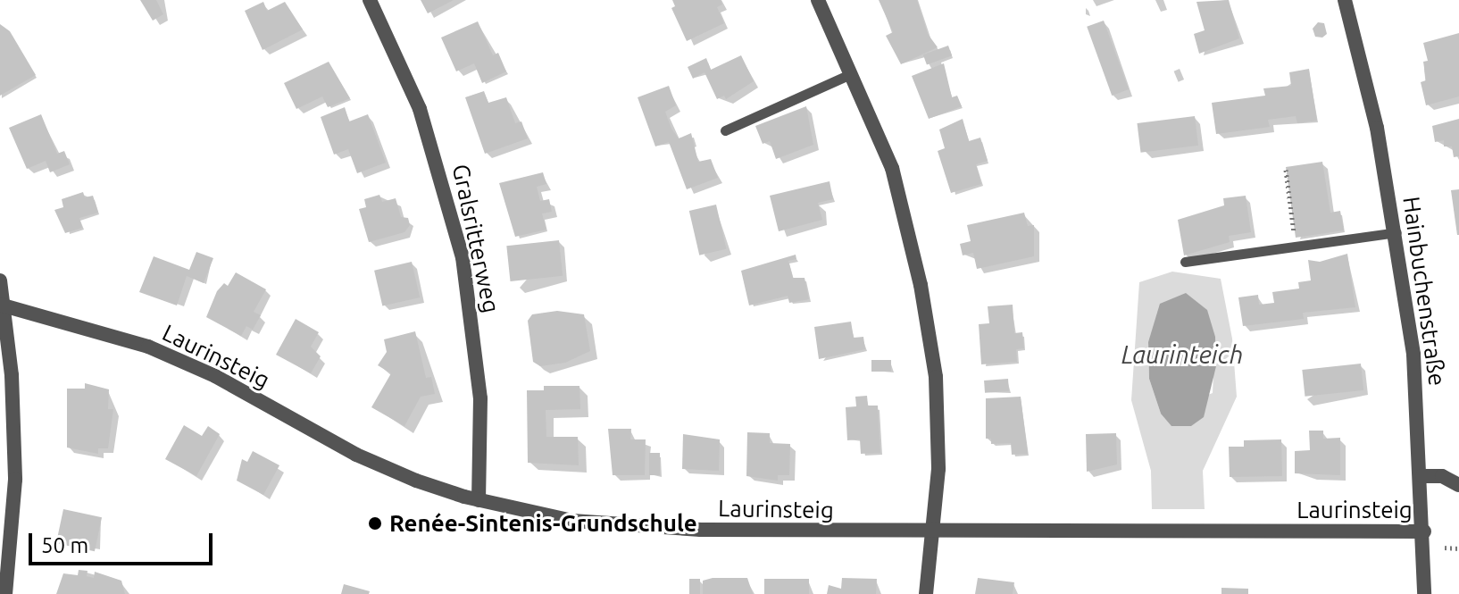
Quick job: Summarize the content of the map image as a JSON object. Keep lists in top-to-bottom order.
{
  "streets": {
    "street": ["Gralsritterweg", "Hainbuchenstraße", "Laurinsteig"]
  },
  "crossings": [
    ["Gralsritterweg", "Laurinsteig"],
    ["Hainbuchenstraße", "Laurinsteig"]
  ],
  "water": ["Laurinteich"],
  "places": ["Renée-Sintenis-Grundschule"],
  "scale_bar": "50 m"
}
